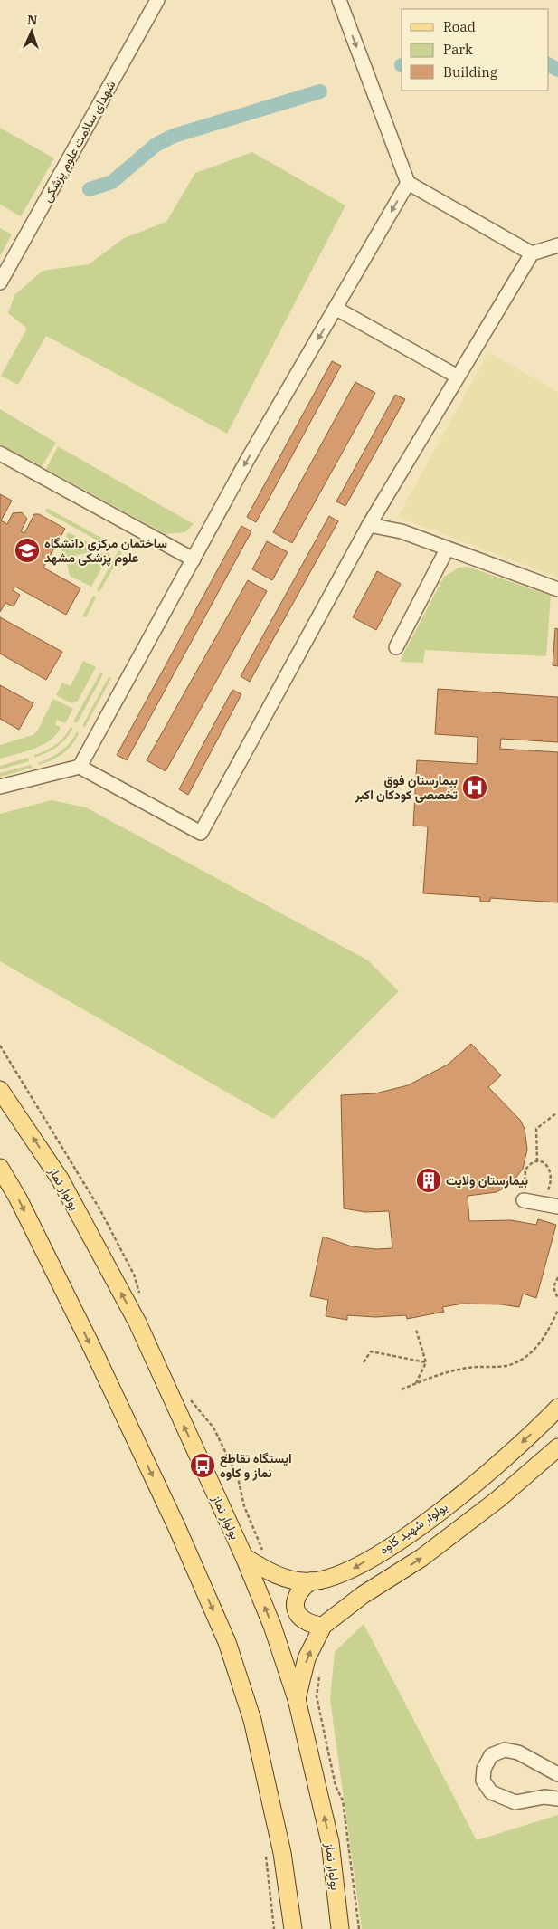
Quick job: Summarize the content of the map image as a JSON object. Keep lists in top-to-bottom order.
{
  "streets": {
    "main road": ["بولوار نماز", "بولوار شهید کاوه"],
    "street": ["شهدای سلامت علوم پزشکی"]
  },
  "crossings": [
    ["بولوار نماز", "بولوار شهید کاوه"]
  ],
  "places": {
    "school or university": ["ساختمان مرکزی دانشگاه علوم پزشکی مشهد"],
    "hospital": ["بیمارستان فوق تخصصی کودکان اکبر"],
    "building": ["بیمارستان ولایت"],
    "bus stop": ["ایستگاه تقاطع نماز و کاوه"]
  },
  "legend": ["Road", "Park", "Building"],
  "north": "top"
}
